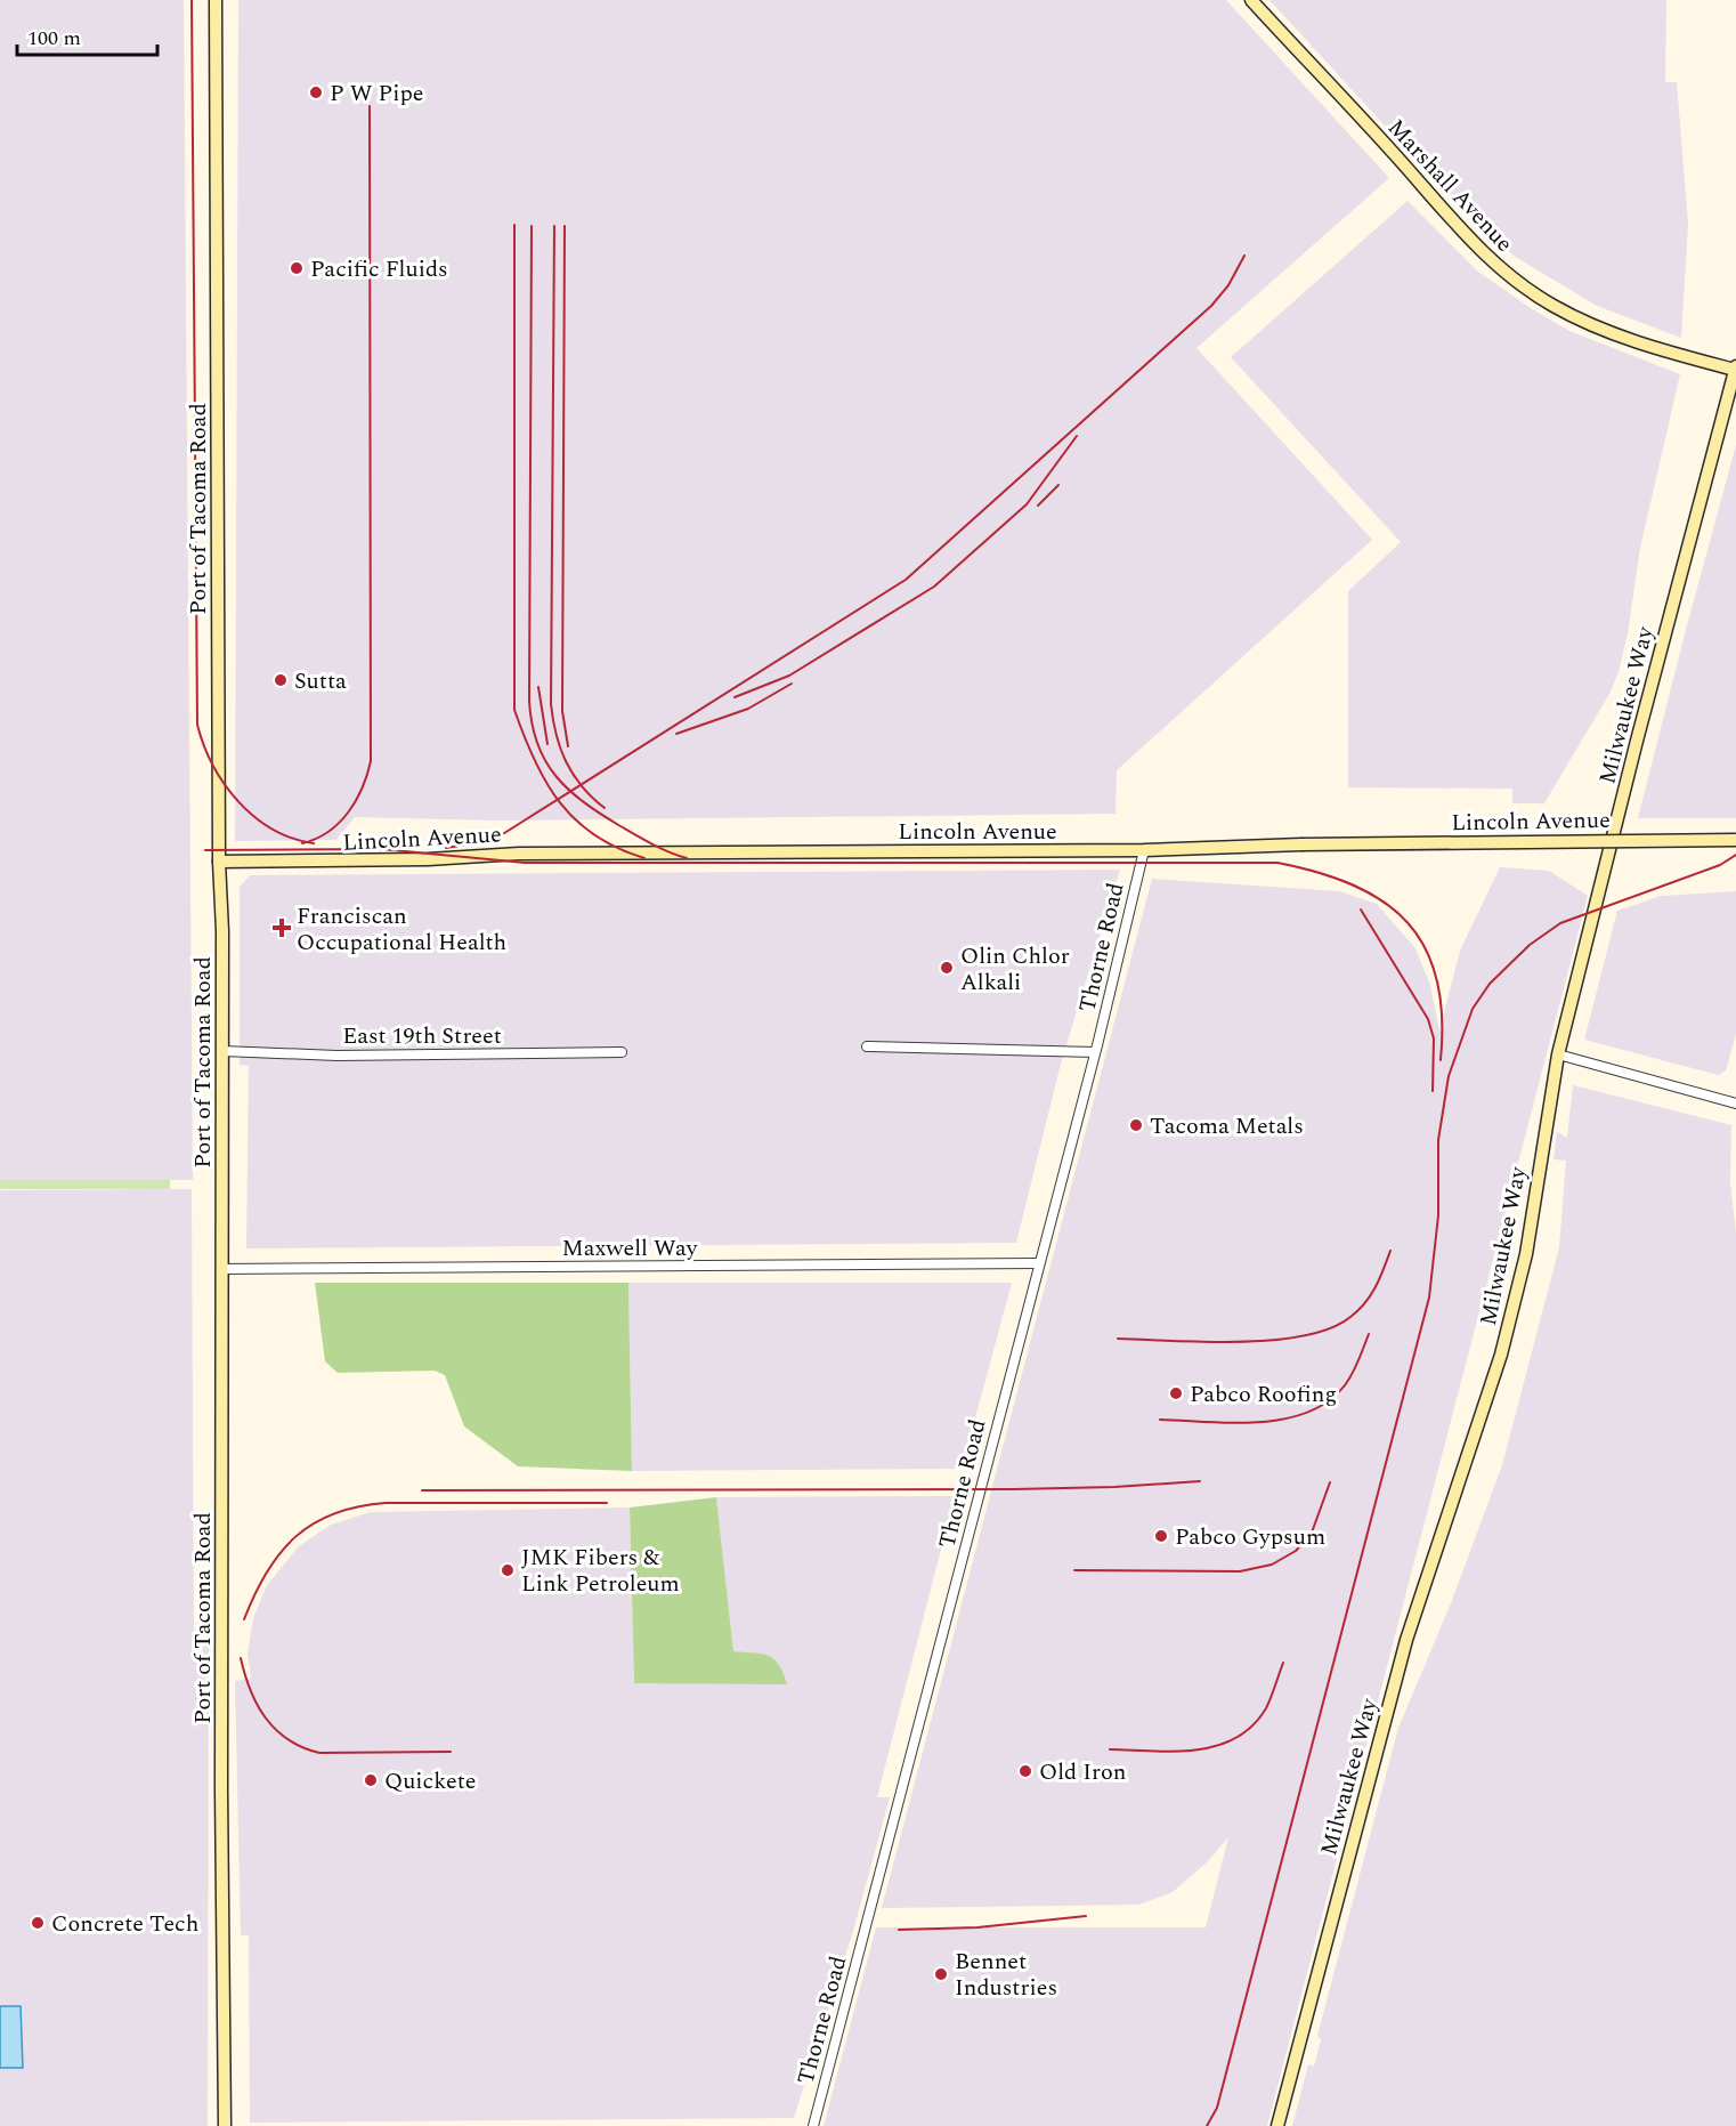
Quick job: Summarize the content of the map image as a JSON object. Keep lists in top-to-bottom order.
{
  "streets": {
    "street": [
      "Marshall Avenue",
      "Port of Tacoma Road",
      "Milwaukee Way",
      "Lincoln Avenue",
      "Thorne Road",
      "East 19th Street",
      "Maxwell Way"
    ]
  },
  "crossings": [
    ["Marshall Avenue", "Milwaukee Way"],
    ["Port of Tacoma Road", "Lincoln Avenue"],
    ["Port of Tacoma Road", "East 19th Street"],
    ["Port of Tacoma Road", "Maxwell Way"],
    ["Lincoln Avenue", "Thorne Road"],
    ["Thorne Road", "Maxwell Way"]
  ],
  "places": {
    "other": [
      "P W Pipe",
      "Pacific Fluids",
      "Sutta",
      "Olin Chlor Alkali",
      "Tacoma Metals",
      "Pabco Roofing",
      "Pabco Gypsum",
      "JMK Fibers & Link Petroleum",
      "Old Iron",
      "Quickete",
      "Concrete Tech",
      "Bennet Industries"
    ],
    "health": ["Franciscan Occupational Health"]
  },
  "scale_bar": "100 m"
}
